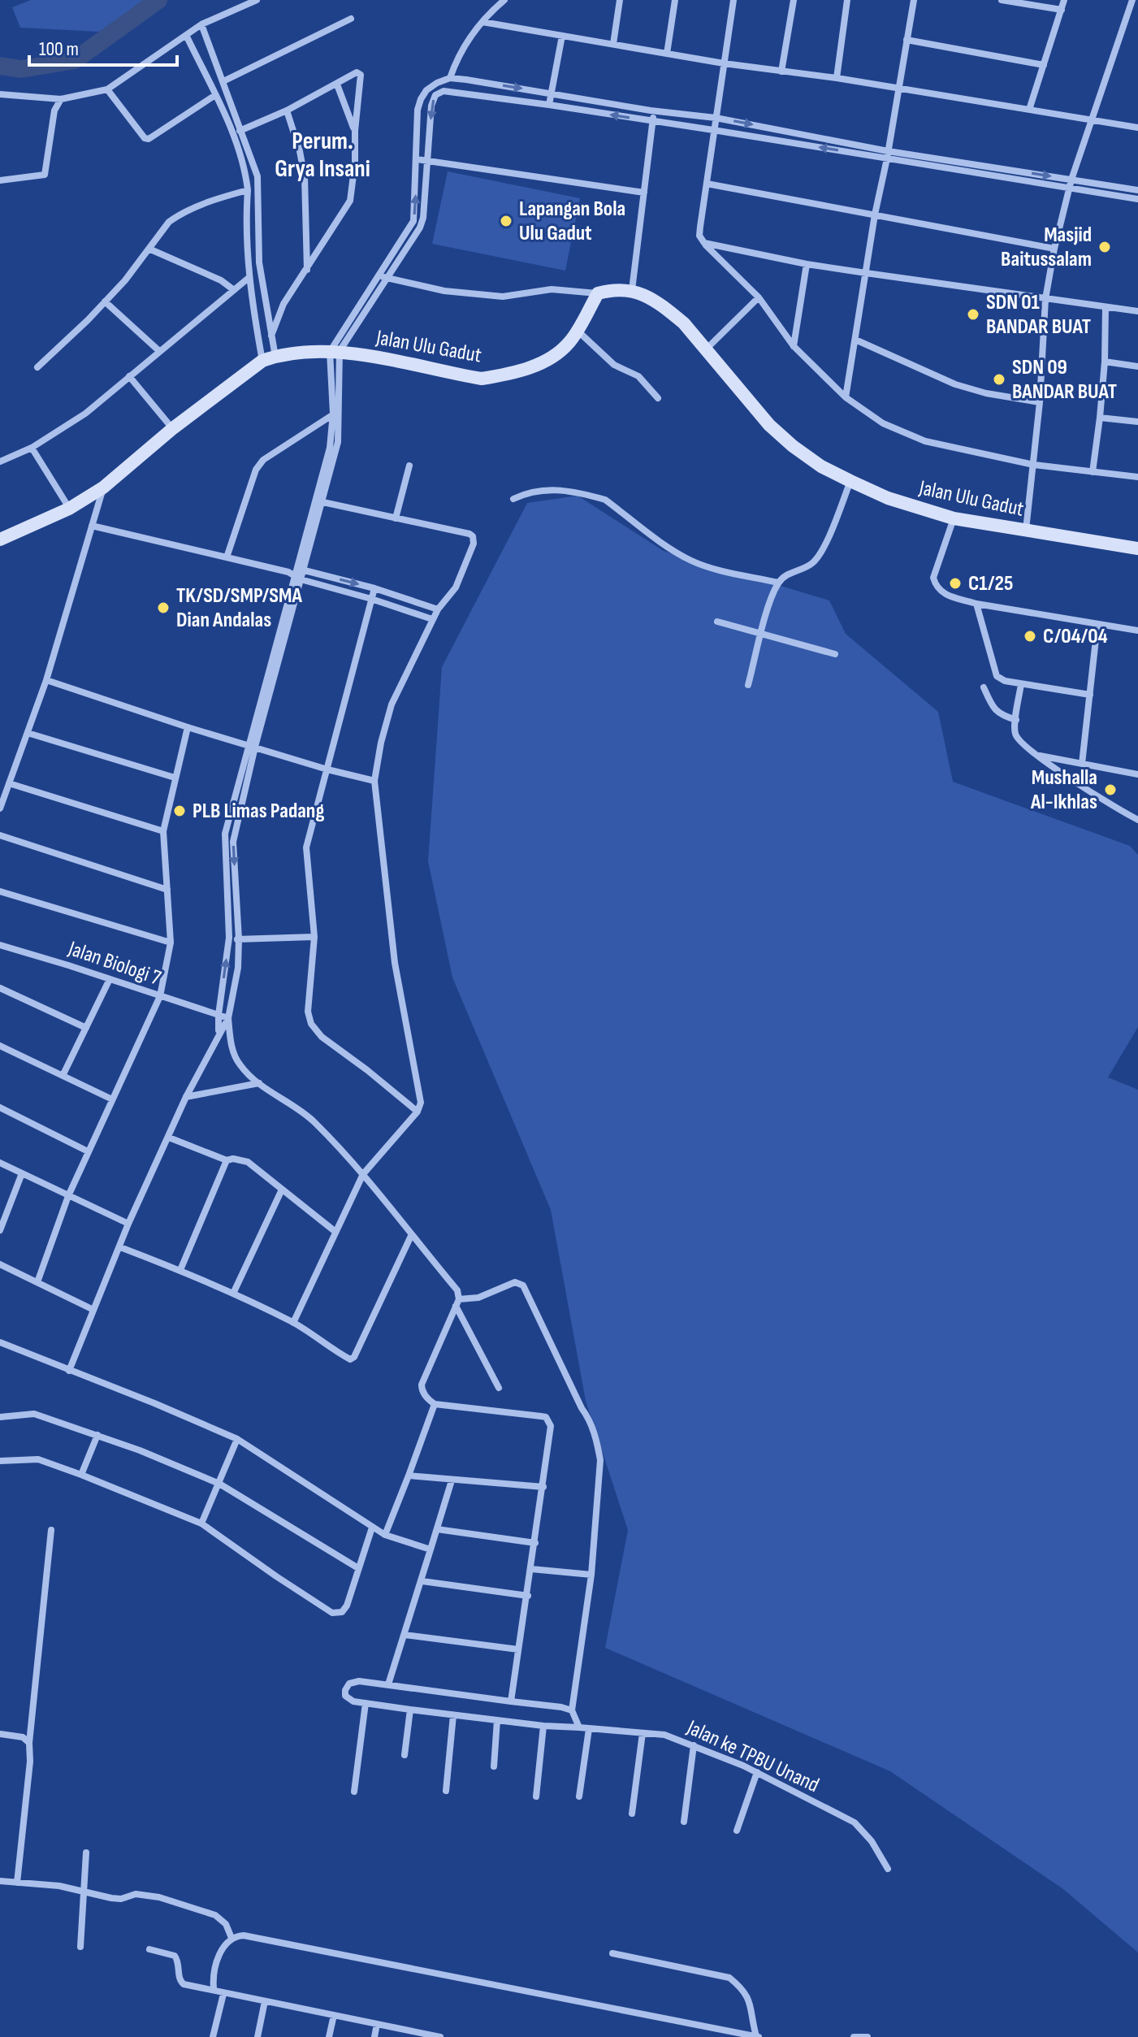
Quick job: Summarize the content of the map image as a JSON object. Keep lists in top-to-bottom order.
{
  "streets": {
    "street": ["Jalan Ulu Gadut", "Jalan Biologi 7", "Jalan ke TPBU Unand"]
  },
  "districts": ["Perum. Grya Insani"],
  "places": [
    "Lapangan Bola Ulu Gadut",
    "Masjid Baitussalam",
    "SDN 01 BANDAR BUAT",
    "SDN 09 BANDAR BUAT",
    "C1/25",
    "TK/SD/SMP/SMA Dian Andalas",
    "C/04/04",
    "Mushalla Al-Ikhlas",
    "PLB Limas Padang"
  ],
  "scale_bar": "100 m"
}
